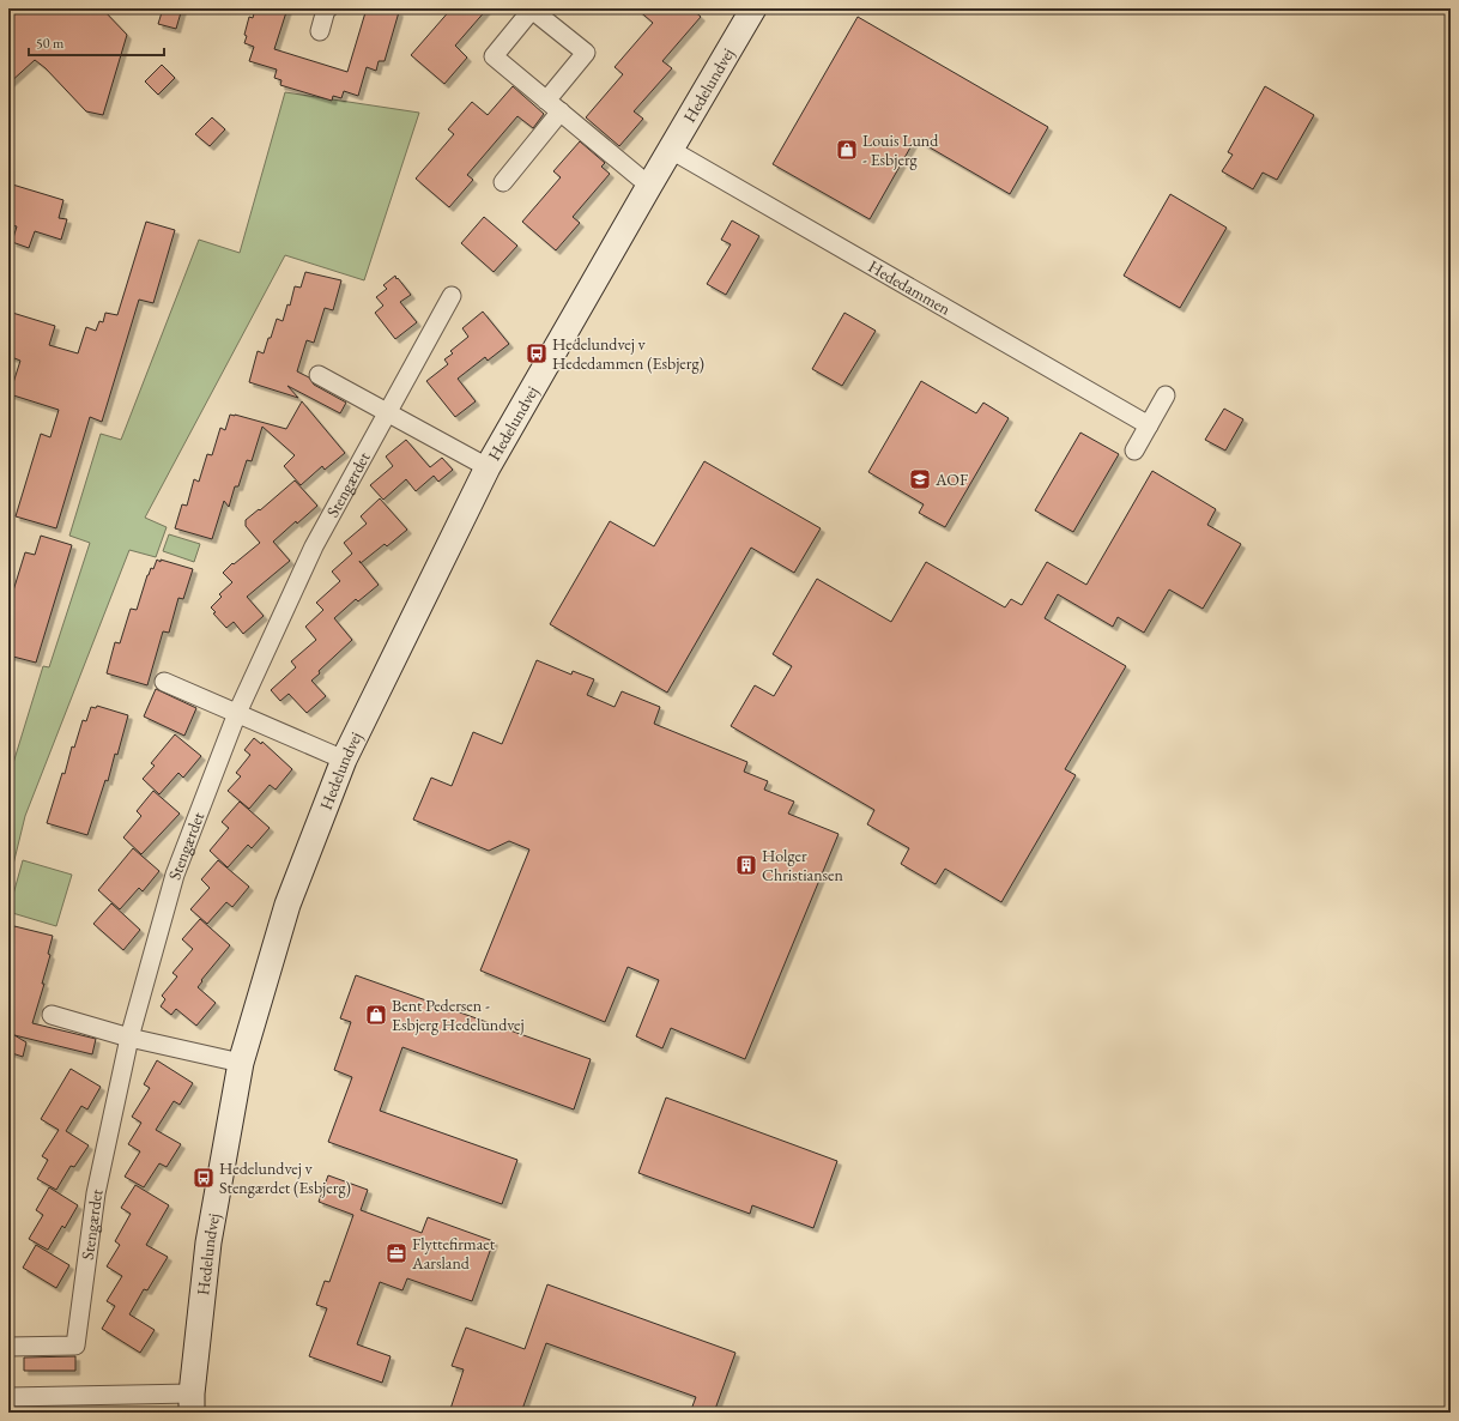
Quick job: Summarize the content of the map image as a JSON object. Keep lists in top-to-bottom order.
{
  "streets": {
    "street": ["Hedelundvej", "Hededammen", "Stengærdet"]
  },
  "crossings": [
    ["Hedelundvej", "Hededammen"]
  ],
  "places": {
    "shop": ["Louis Lund - Esbjerg", "Bent Pedersen - Esbjerg Hedelundvej"],
    "bus stop": ["Hedelundvej v Hededammen (Esbjerg)", "Hedelundvej v Stengærdet (Esbjerg)"],
    "school or university": ["AOF"],
    "building": ["Holger Christiansen"],
    "office": ["Flyttefirmaet Aarsland"]
  },
  "scale_bar": "50 m"
}
